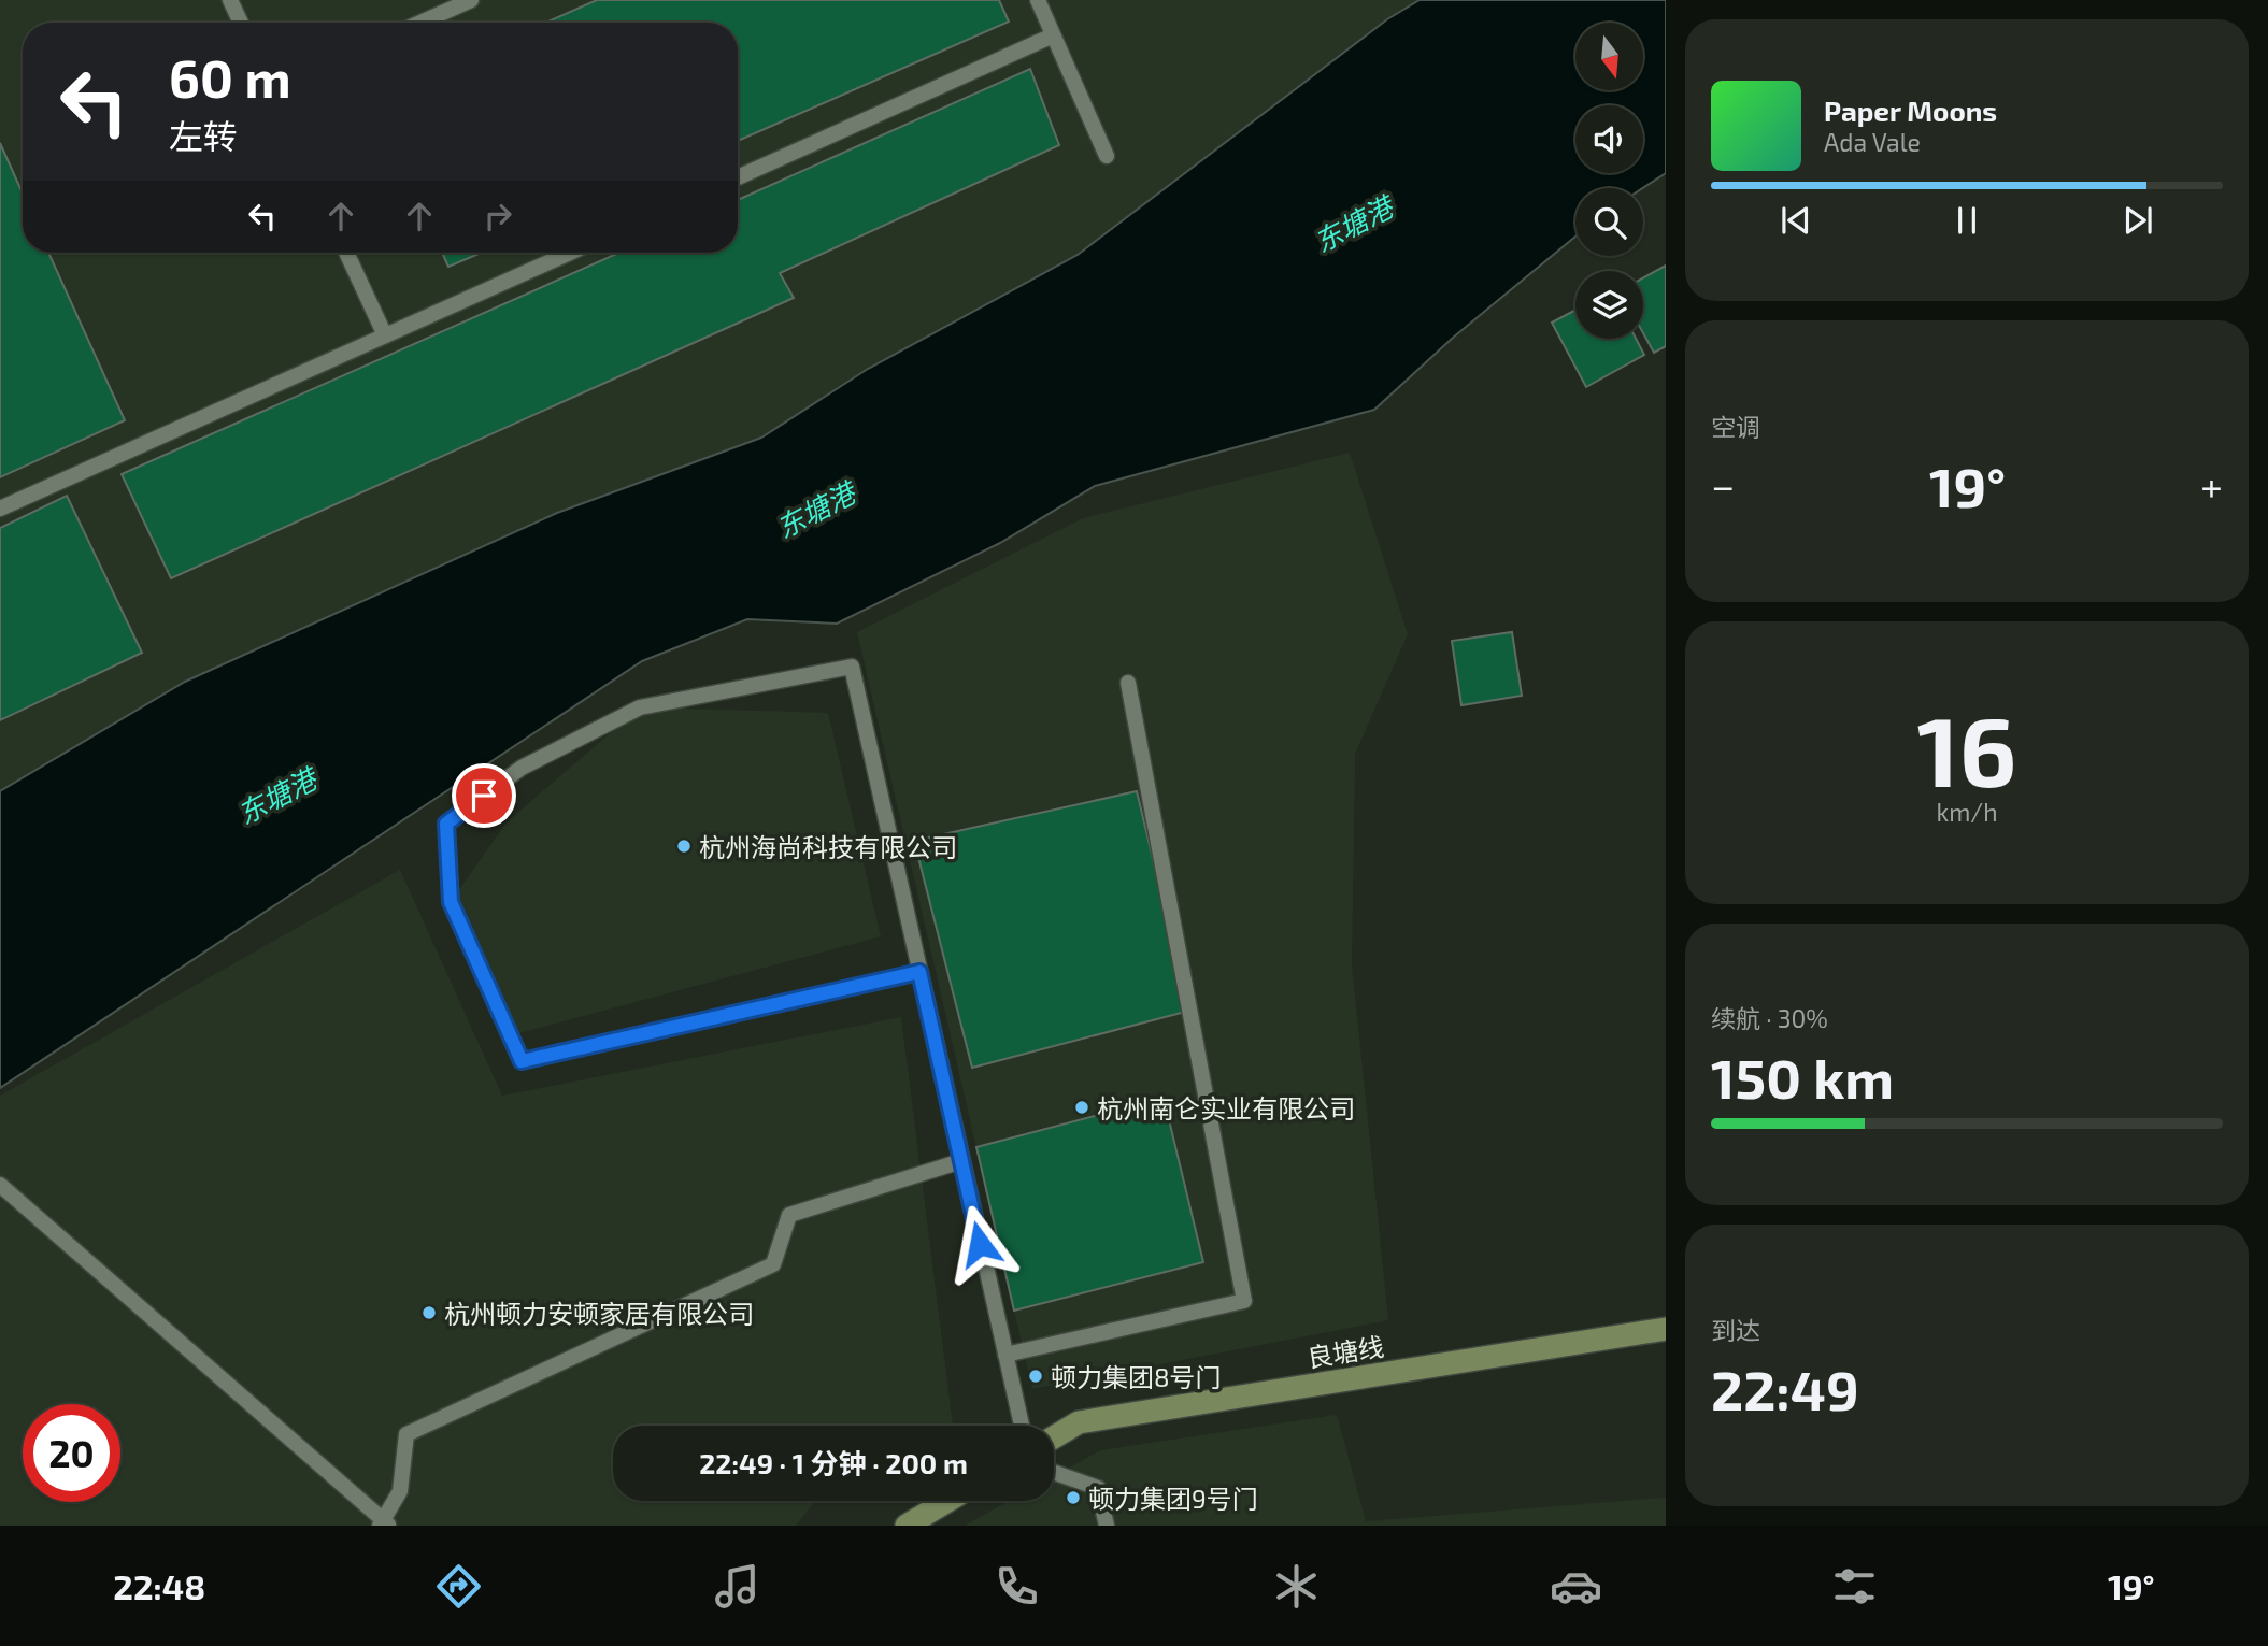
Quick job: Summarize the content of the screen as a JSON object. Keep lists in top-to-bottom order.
{
  "streets": {
    "main road": ["良塘线"]
  },
  "water": ["东塘港"],
  "places": [
    "杭州海尚科技有限公司",
    "杭州南仑实业有限公司",
    "杭州顿力安顿家居有限公司",
    "顿力集团8号门",
    "顿力集团9号门"
  ],
  "north": "bottom",
  "page": {
    "turn": ["60 m", "左转"],
    "song": ["Paper Moons", "Ada Vale"],
    "tile": [
      "空调",
      ["16", "km/h"],
      ["续航 · 30%", "150 km"],
      ["到达", "22:49"]
    ],
    "heat": ["−", "19°", "+"],
    "limit": "20",
    "trip": "22:49 · 1 分钟 · 200 m",
    "tabs": ["22:48", "19°"]
  }
}
